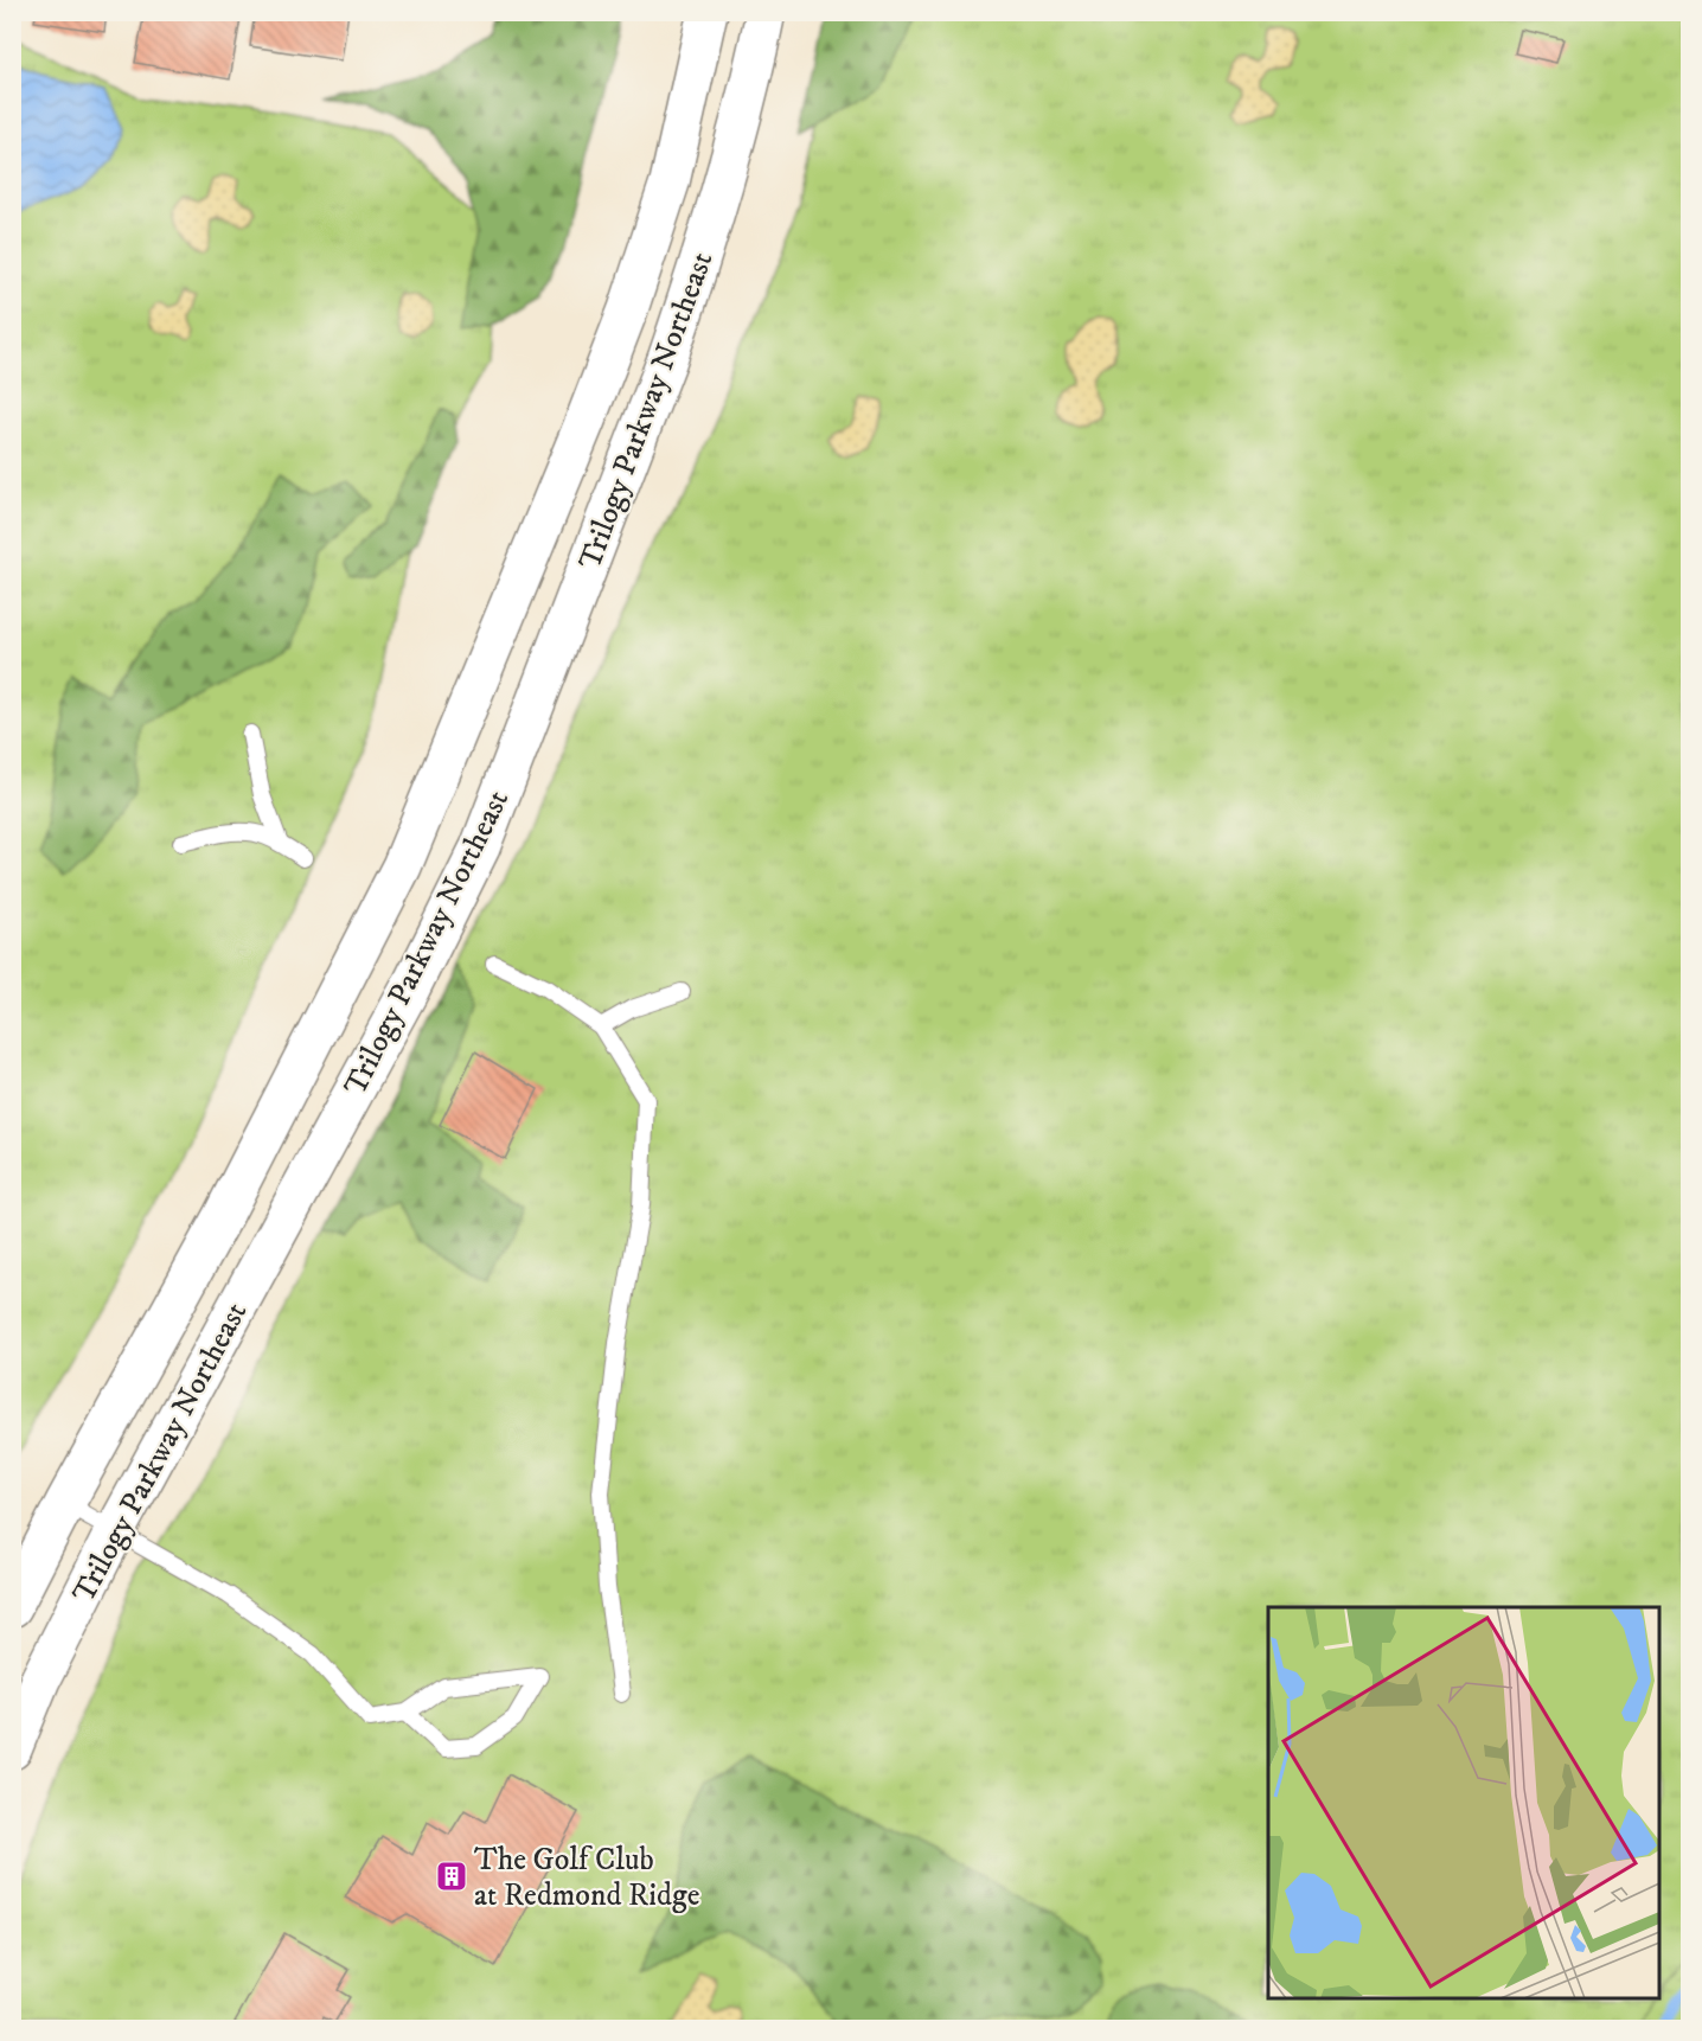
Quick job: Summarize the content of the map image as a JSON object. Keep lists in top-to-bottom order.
{
  "streets": {
    "street": ["Trilogy Parkway Northeast"]
  },
  "places": {
    "building": ["The Golf Club at Redmond Ridge"]
  }
}
